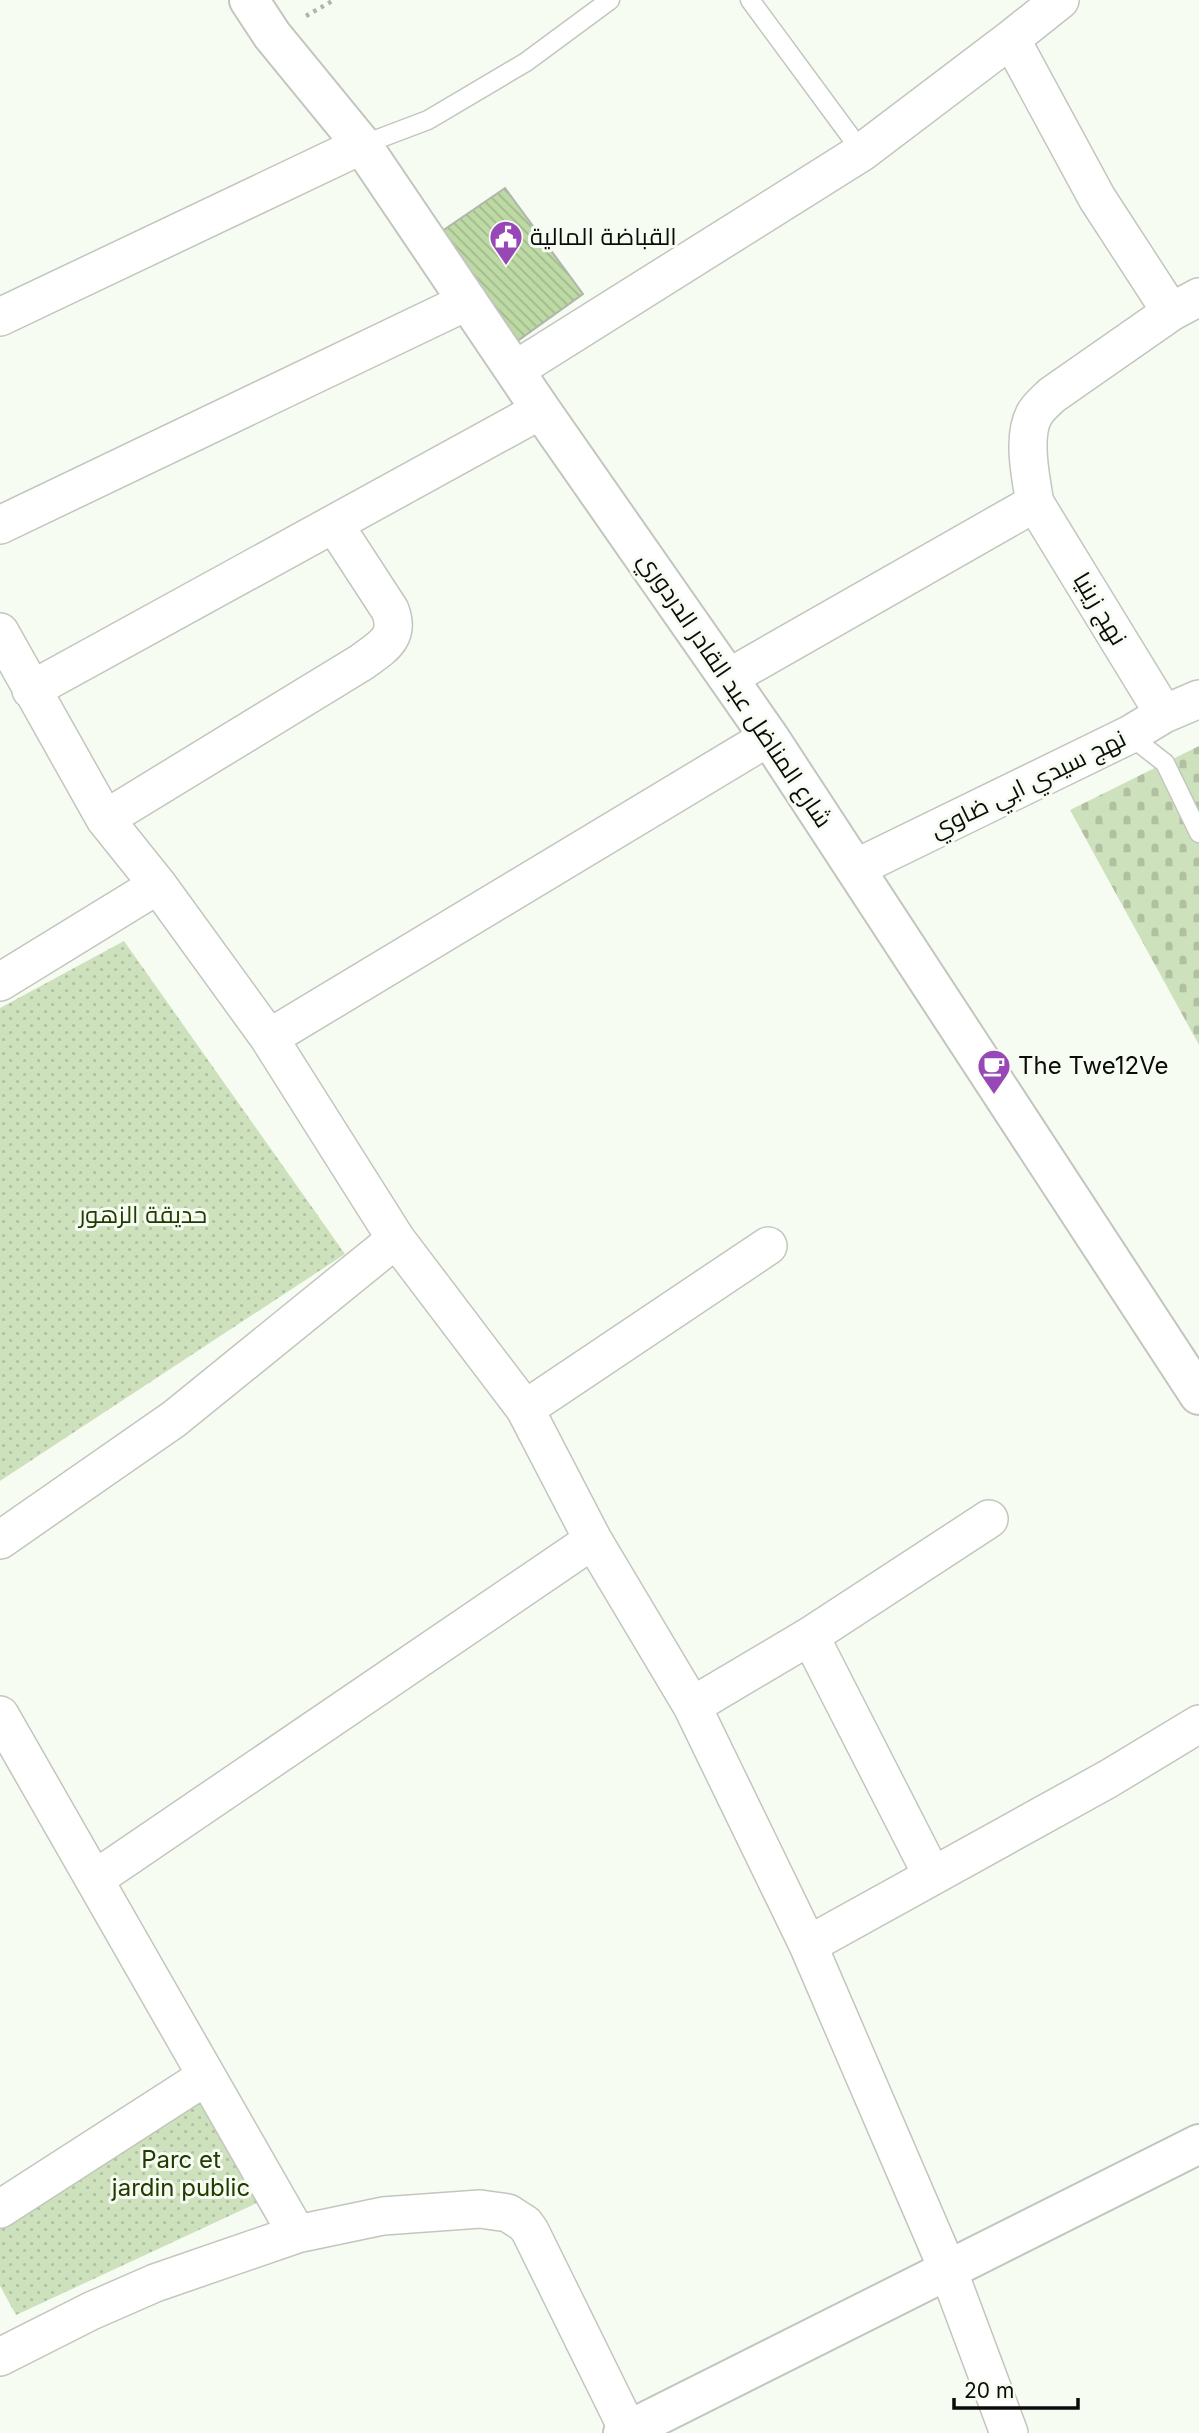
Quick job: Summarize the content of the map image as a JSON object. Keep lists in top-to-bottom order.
{
  "streets": {
    "street": ["نهج زينيا", "شارع المناضل عبد القادر الدردوري", "نهج سيدي ابي ضاوي"]
  },
  "crossings": [
    ["نهج زينيا", "نهج سيدي ابي ضاوي"],
    ["شارع المناضل عبد القادر الدردوري", "نهج سيدي ابي ضاوي"]
  ],
  "parks": ["حديقة الزهور", "Parc et jardin public"],
  "places": {
    "public building": ["القباضة المالية"],
    "cafe": ["The Twe12Ve"]
  },
  "scale_bar": "20 m"
}
